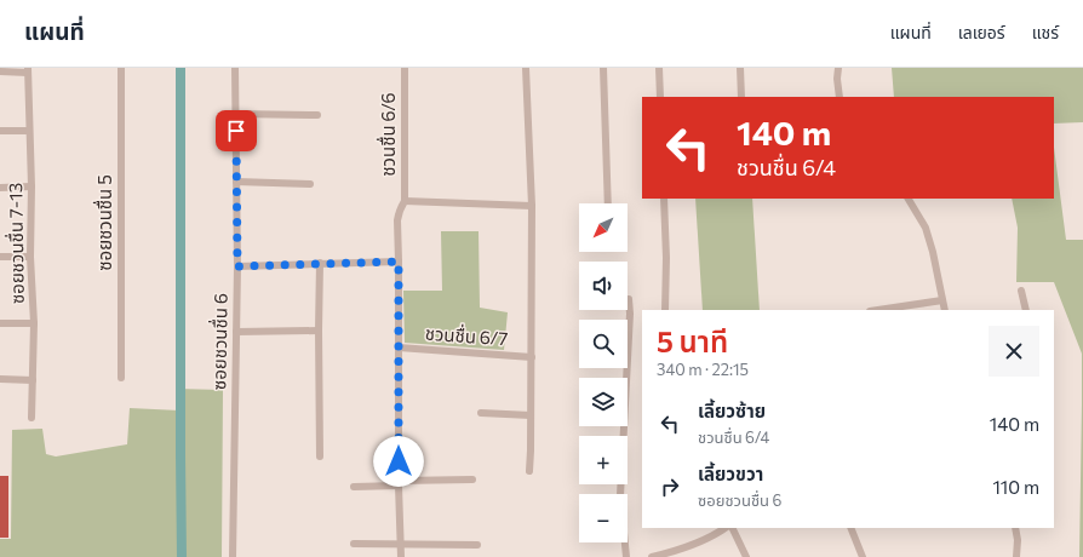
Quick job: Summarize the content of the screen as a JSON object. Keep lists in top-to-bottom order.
{
  "streets": {
    "street": [
      "ชวนชื่น 6/6",
      "ซอยชวนชื่น 5",
      "ซอยชวนชื่น 7-13",
      "ชวนชื่น 6/7",
      "ซอยชวนชื่น 6"
    ]
  },
  "crossings": [
    ["ชวนชื่น 6/6", "ชวนชื่น 6/7"]
  ],
  "north": "bottom left",
  "page": {
    "header": "แผนที่",
    "nav": ["แผนที่", "เลเยอร์", "แชร์"],
    "turn": ["140 m", "ชวนชื่น 6/4"],
    "map_buttons": ["+", "−"],
    "heading": ["5 นาที", "340 m · 22:15"],
    "list": [
      {
        "name": "เลี้ยวซ้าย",
        "note": "ชวนชื่น 6/4",
        "value": "140 m"
      },
      {
        "name": "เลี้ยวขวา",
        "note": "ซอยชวนชื่น 6",
        "value": "110 m"
      }
    ]
  }
}
